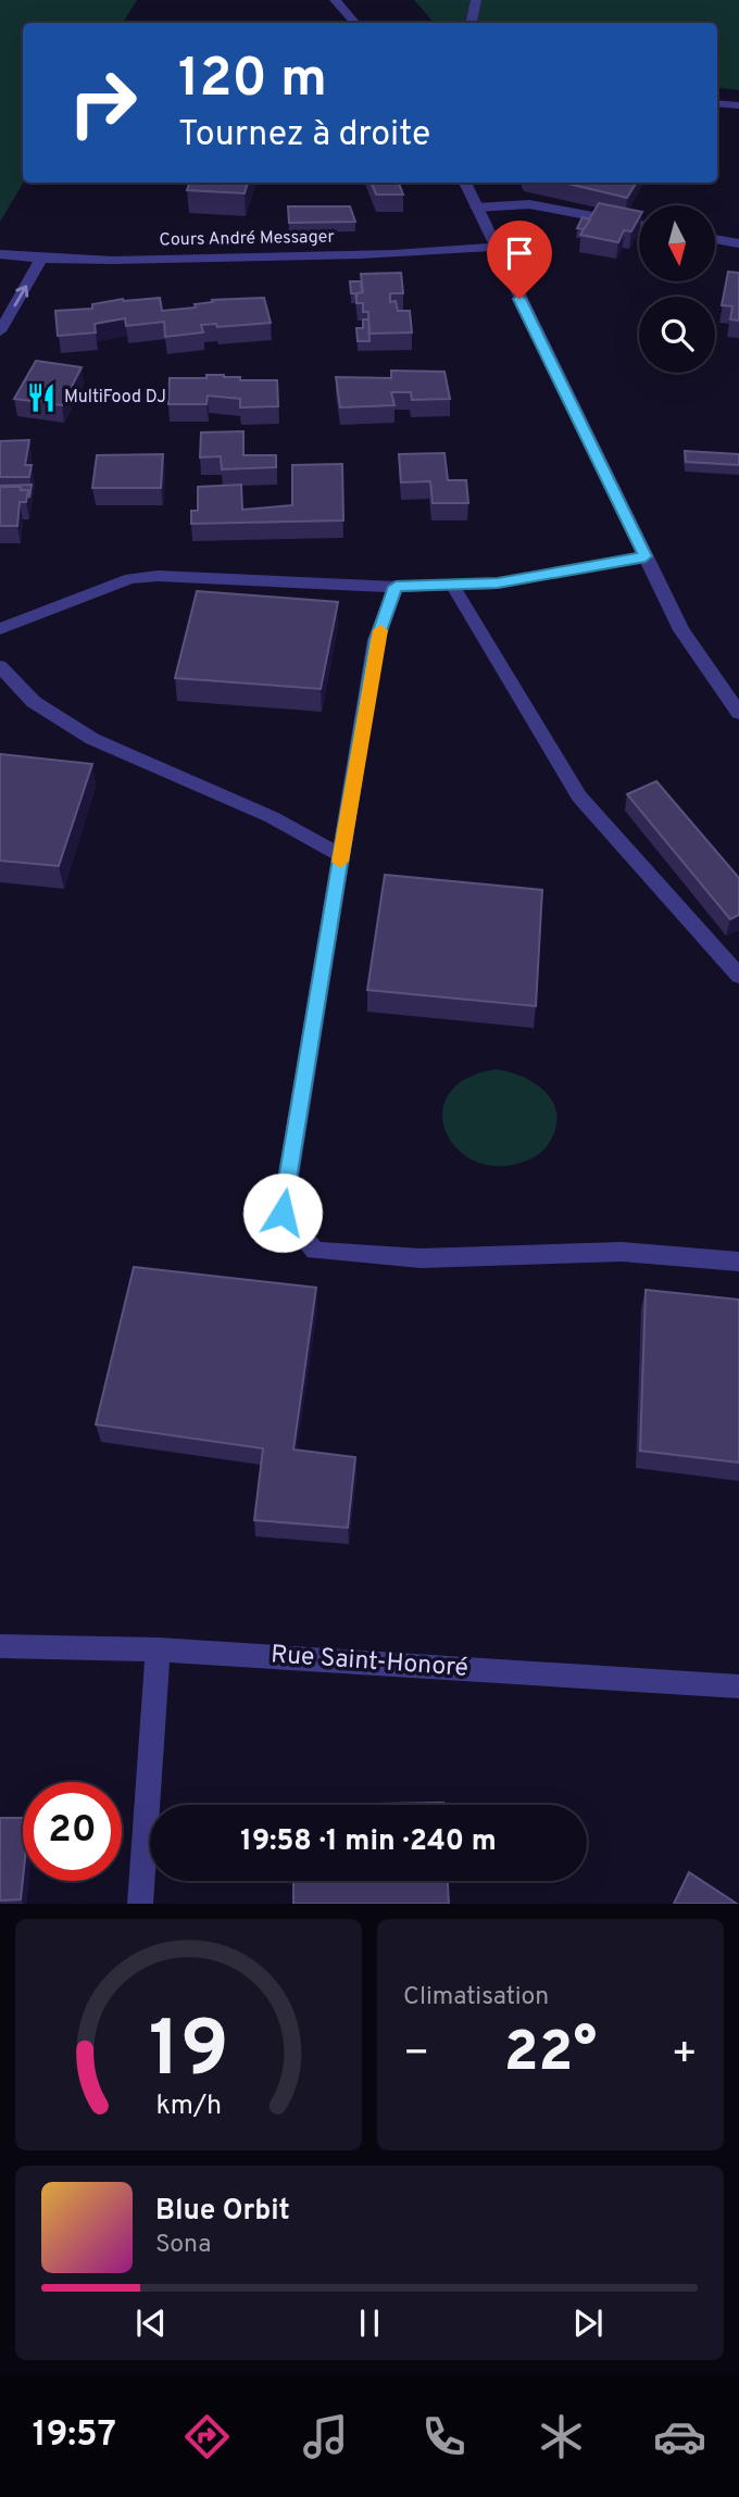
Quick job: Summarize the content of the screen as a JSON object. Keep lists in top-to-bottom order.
{
  "streets": {
    "street": ["Cours André Messager", "Rue Saint-Honoré"]
  },
  "places": {
    "restaurant": ["MultiFood DJ"]
  },
  "north": "bottom",
  "page": {
    "turn": ["120 m", "Tournez à droite"],
    "limit": "20",
    "trip": "19:58 · 1 min · 240 m",
    "tile": "Climatisation",
    "heat": ["−", "22°", "+"],
    "song": ["Blue Orbit", "Sona"],
    "tabs": "19:57",
    "gauge": ["19", "km/h"]
  }
}
